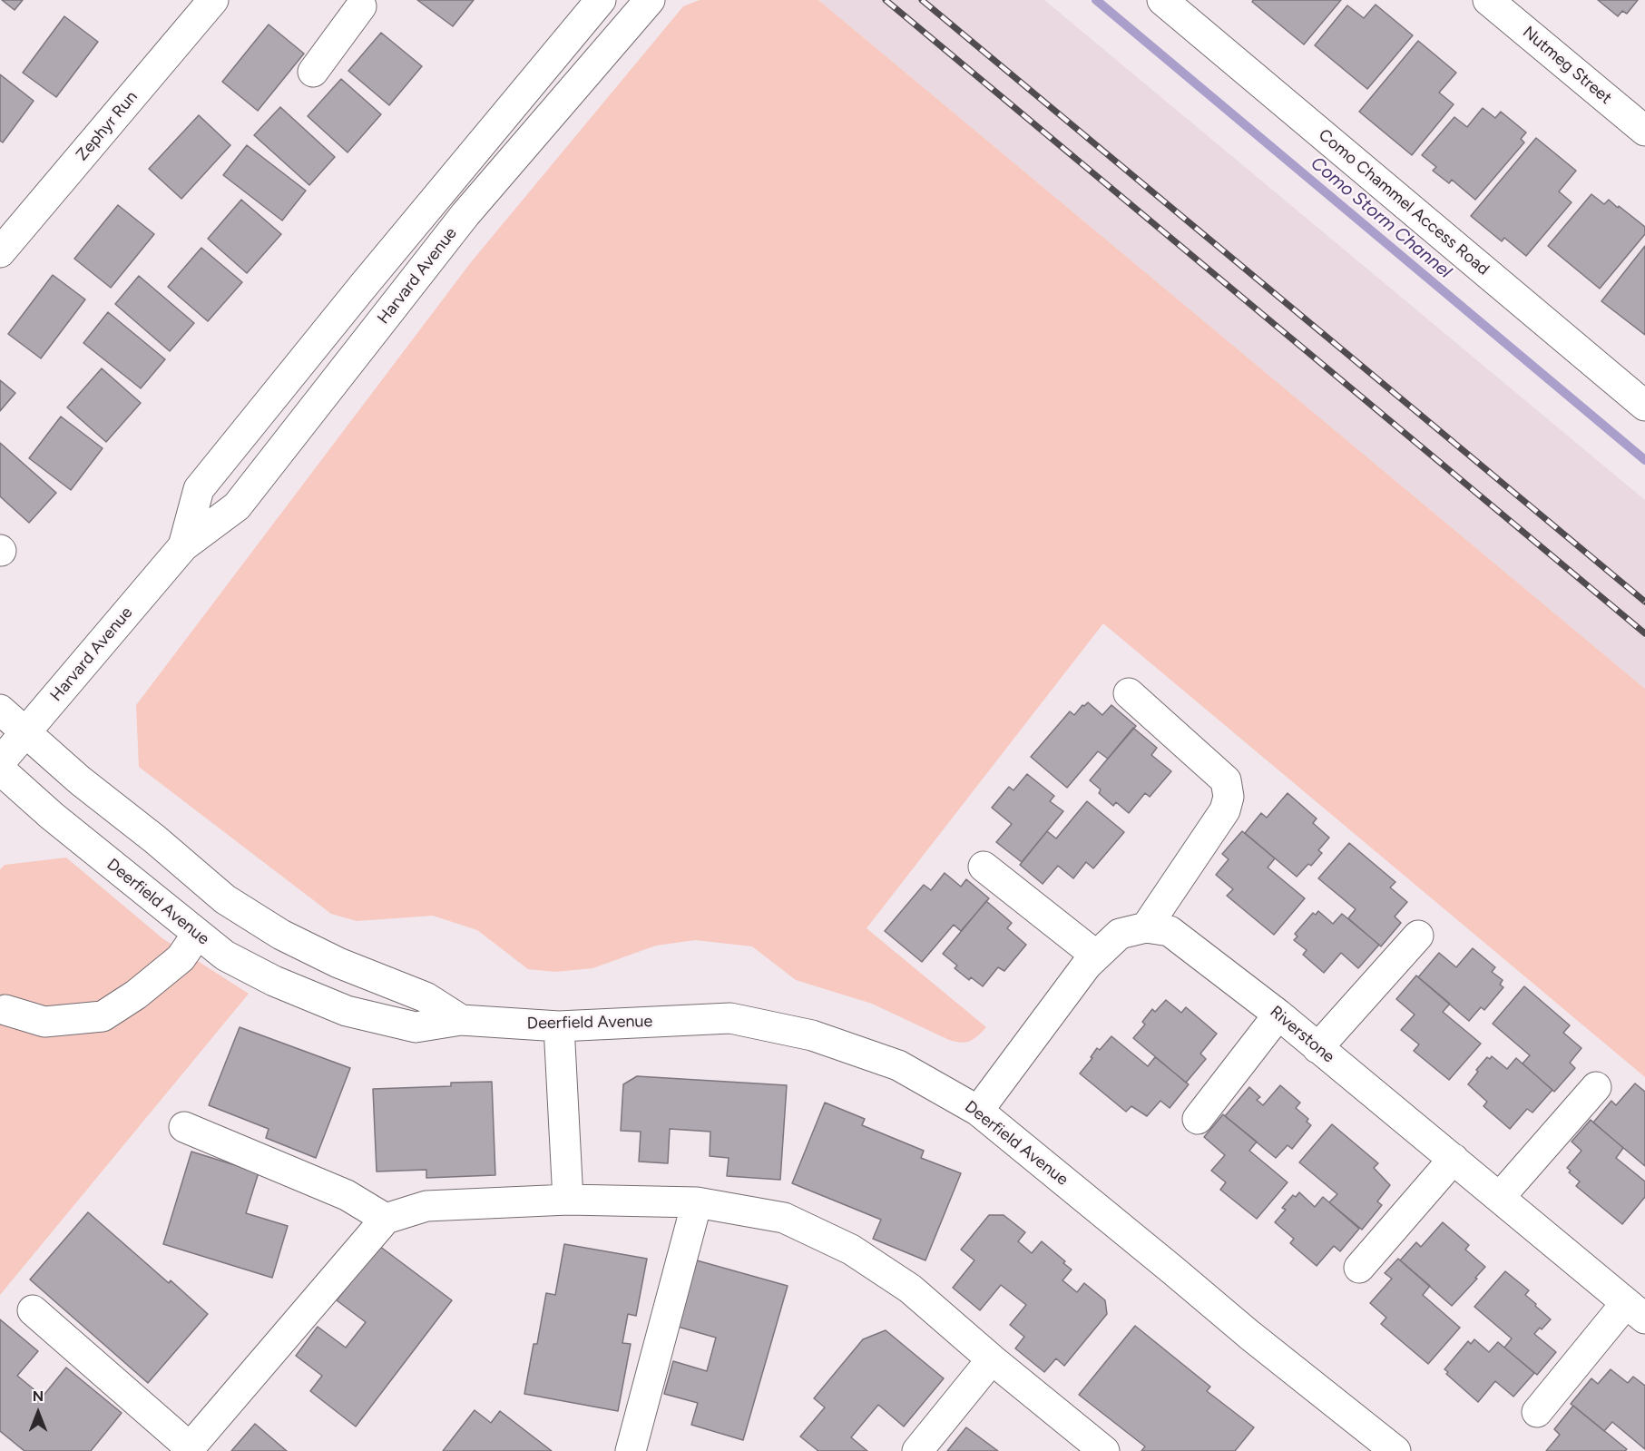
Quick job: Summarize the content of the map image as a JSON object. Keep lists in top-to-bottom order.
{
  "streets": {
    "street": [
      "Nutmeg Street",
      "Zephyr Run",
      "Como Chammel Access Road",
      "Harvard Avenue",
      "Deerfield Avenue",
      "Riverstone"
    ]
  },
  "crossings": [
    ["Harvard Avenue", "Deerfield Avenue"],
    ["Deerfield Avenue", "Riverstone"]
  ],
  "water": ["Como Storm Channel"],
  "north": "top"
}
